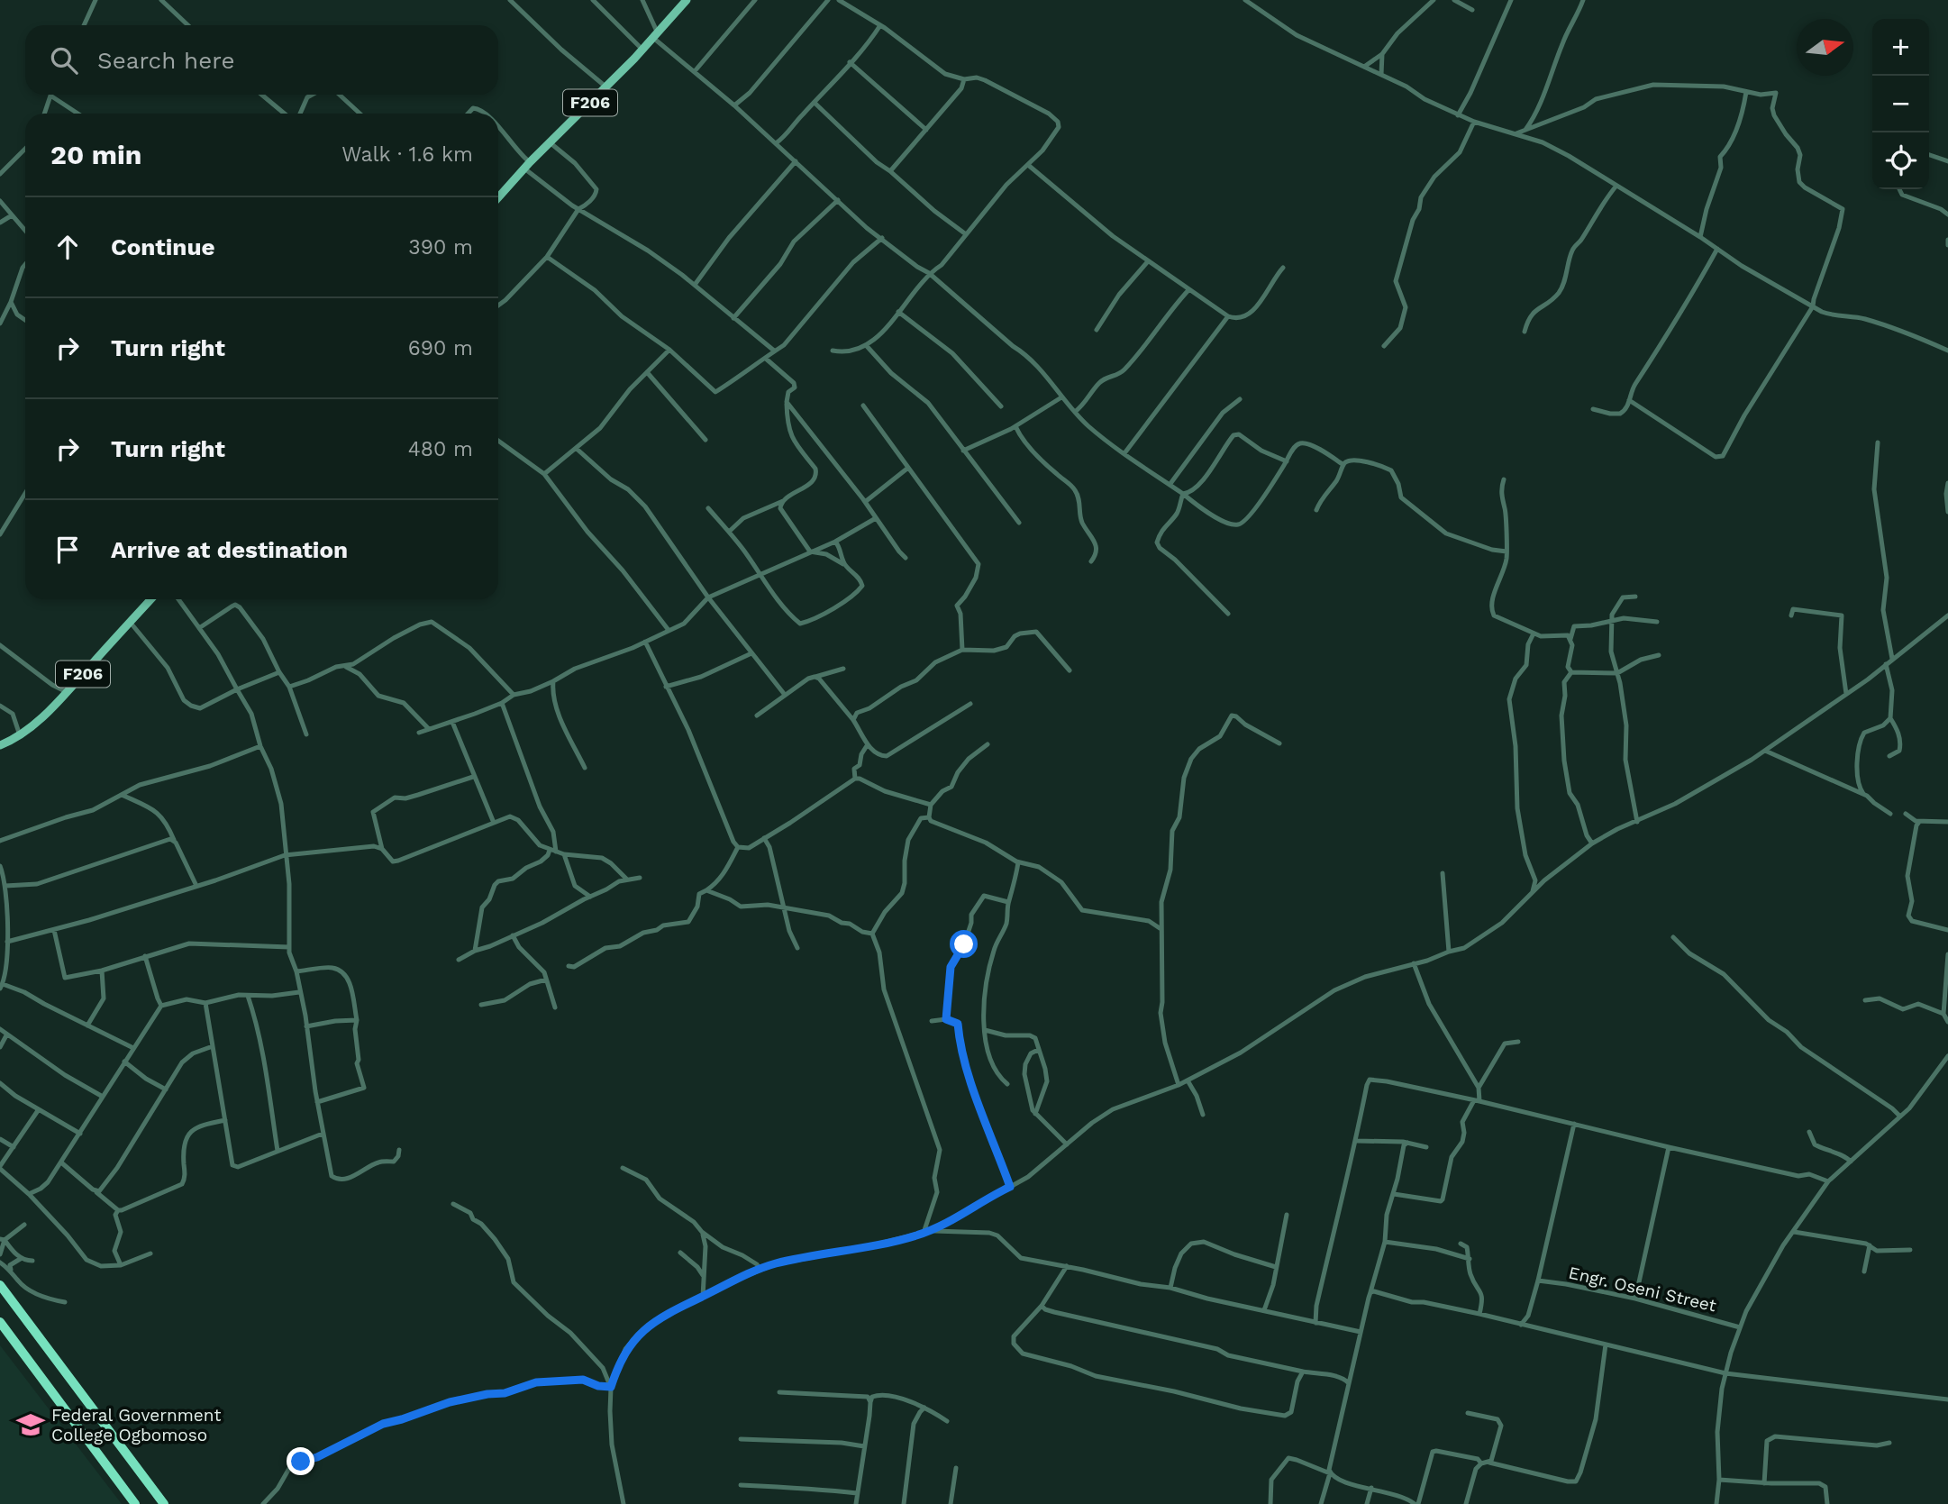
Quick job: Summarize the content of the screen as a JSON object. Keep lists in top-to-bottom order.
{
  "streets": {
    "main road": ["F206"],
    "street": ["Engr. Oseni Street"]
  },
  "places": {
    "school or university": ["Federal Government College Ogbomoso"]
  },
  "north": "right",
  "page": {
    "map_buttons": ["+", "−"],
    "search": "Search here",
    "heading": ["20 min", "Walk · 1.6 km"],
    "list": [
      ["Continue", "390 m"],
      ["Turn right", "690 m"],
      ["Turn right", "480 m"],
      "Arrive at destination"
    ]
  }
}
